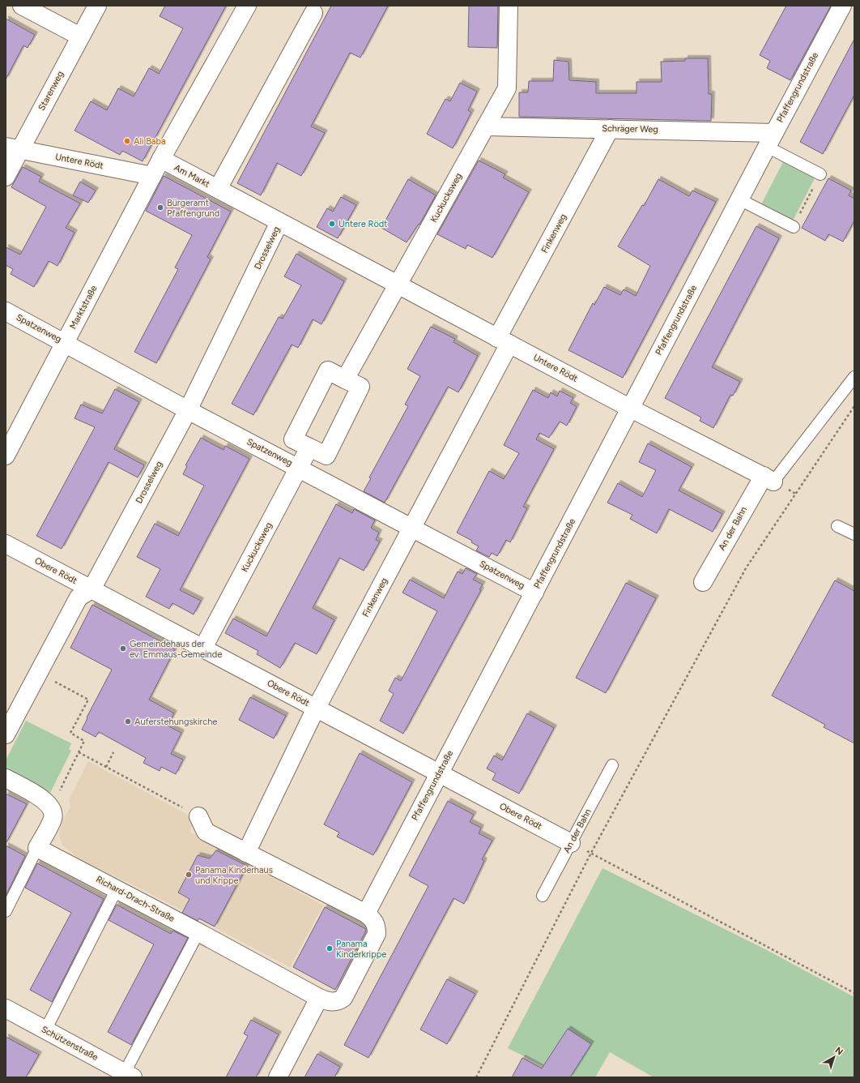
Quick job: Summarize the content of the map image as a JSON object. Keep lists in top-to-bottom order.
{
  "streets": {
    "street": [
      "Pfaffengrundstraße",
      "Starenweg",
      "Schräger Weg",
      "Untere Rödt",
      "Am Markt",
      "Kuckucksweg",
      "Finkenweg",
      "Drosselweg",
      "Marktstraße",
      "Spatzenweg",
      "An der Bahn",
      "Obere Rödt",
      "Richard-Drach-Straße",
      "Schützenstraße"
    ]
  },
  "crossings": [
    ["Pfaffengrundstraße", "Schräger Weg"],
    ["Pfaffengrundstraße", "Untere Rödt"],
    ["Pfaffengrundstraße", "Spatzenweg"],
    ["Pfaffengrundstraße", "Obere Rödt"],
    ["Starenweg", "Untere Rödt"],
    ["Schräger Weg", "Kuckucksweg"],
    ["Schräger Weg", "Finkenweg"],
    ["Untere Rödt", "Am Markt"],
    ["Untere Rödt", "Kuckucksweg"],
    ["Untere Rödt", "Finkenweg"],
    ["Untere Rödt", "Drosselweg"],
    ["Untere Rödt", "Marktstraße"],
    ["Untere Rödt", "An der Bahn"],
    ["Am Markt", "Marktstraße"],
    ["Kuckucksweg", "Spatzenweg"],
    ["Kuckucksweg", "Obere Rödt"],
    ["Finkenweg", "Spatzenweg"],
    ["Finkenweg", "Obere Rödt"],
    ["Drosselweg", "Spatzenweg"],
    ["Drosselweg", "Obere Rödt"],
    ["Marktstraße", "Spatzenweg"],
    ["An der Bahn", "Obere Rödt"]
  ],
  "places": [
    "Ali Baba",
    "Bürgeramt Pfaffengrund",
    "Untere Rödt",
    "Gemeindehaus der ev. Emmaus-Gemeinde",
    "Auferstehungskirche",
    "Panama Kinderhaus und Krippe",
    "Panama Kinderkrippe"
  ],
  "north": "top right"
}
